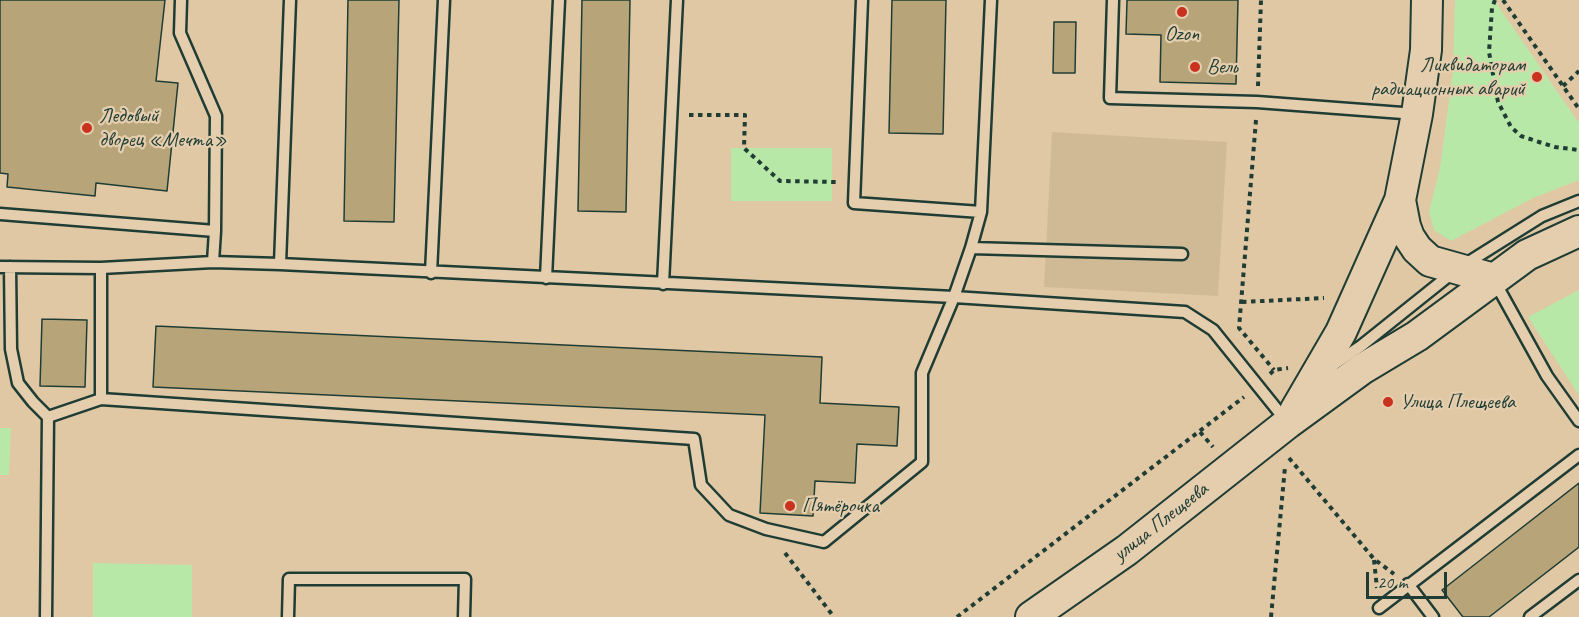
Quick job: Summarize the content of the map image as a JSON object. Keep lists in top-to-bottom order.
{
  "streets": {
    "main road": ["улица Плещеева"]
  },
  "places": [
    "Ozon",
    "Вель",
    "Ликвидаторам радиационных аварий",
    "Ледовый дворец «Мечта»",
    "Улица Плещеева",
    "Пятёрочка"
  ],
  "scale_bar": "20 m"
}
